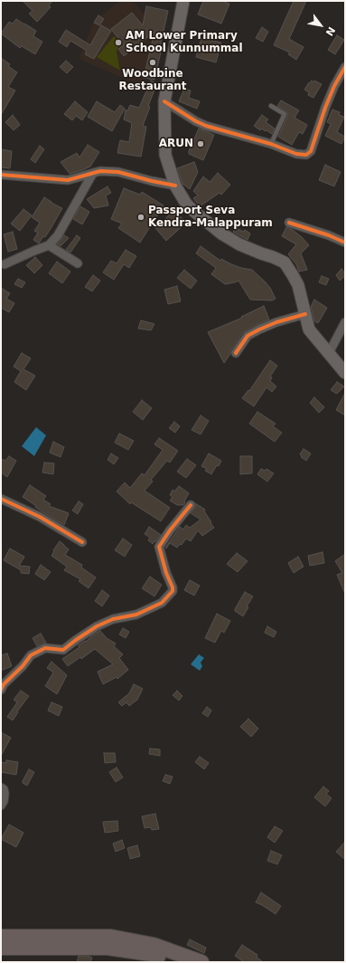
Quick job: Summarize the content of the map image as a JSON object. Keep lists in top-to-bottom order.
{
  "places": [
    "AM Lower Primary School Kunnummal",
    "Woodbine Restaurant",
    "ARUN",
    "Passport Seva Kendra-Malappuram"
  ],
  "north": "bottom right"
}
